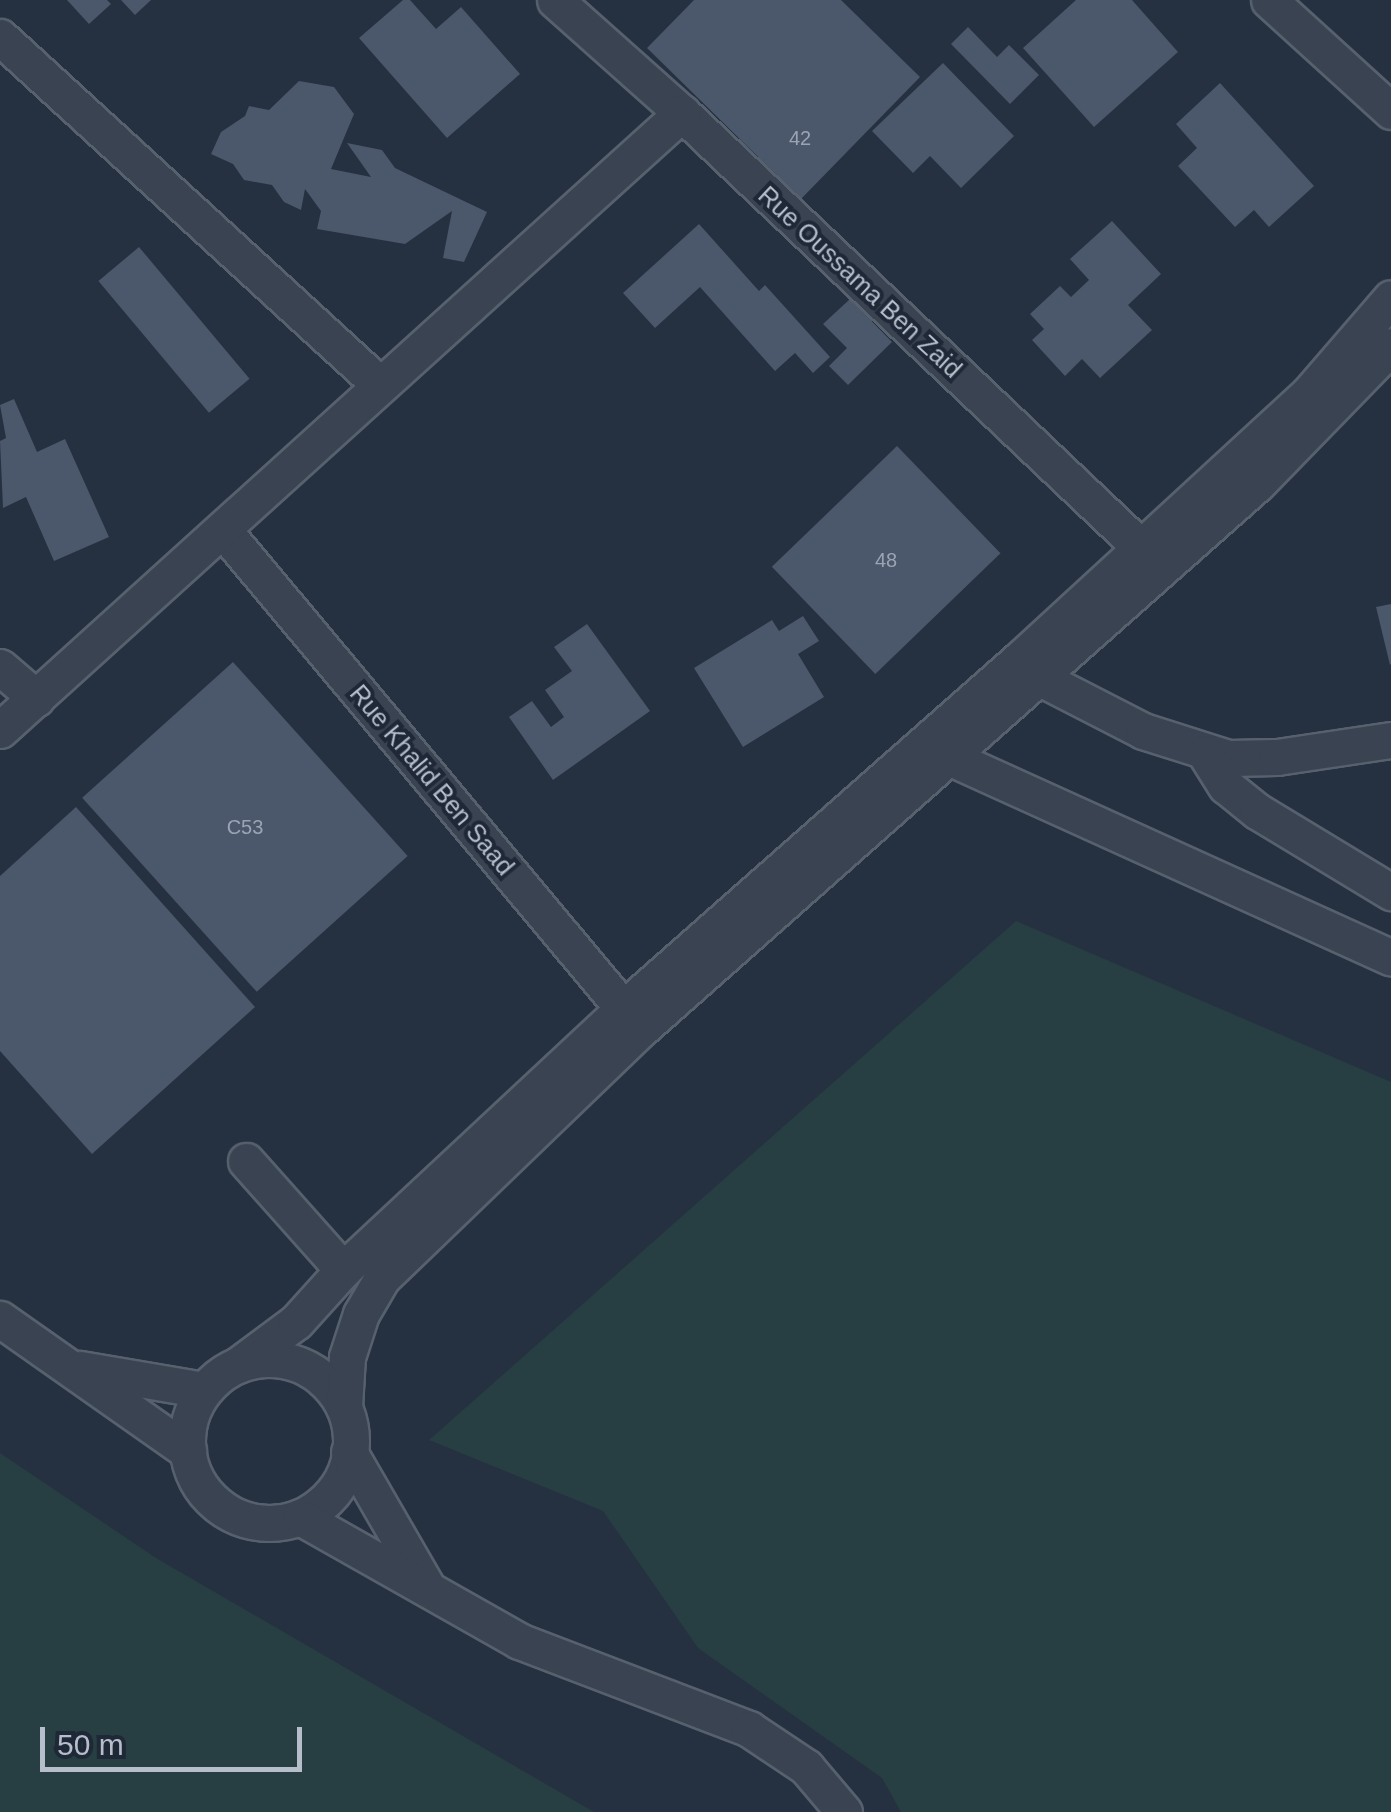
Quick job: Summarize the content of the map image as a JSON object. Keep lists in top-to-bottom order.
{
  "streets": {
    "street": ["Rue Oussama Ben Zaid", "Rue Khalid Ben Saad"]
  },
  "house_numbers": ["42", "48", "C53"],
  "scale_bar": "50 m"
}
